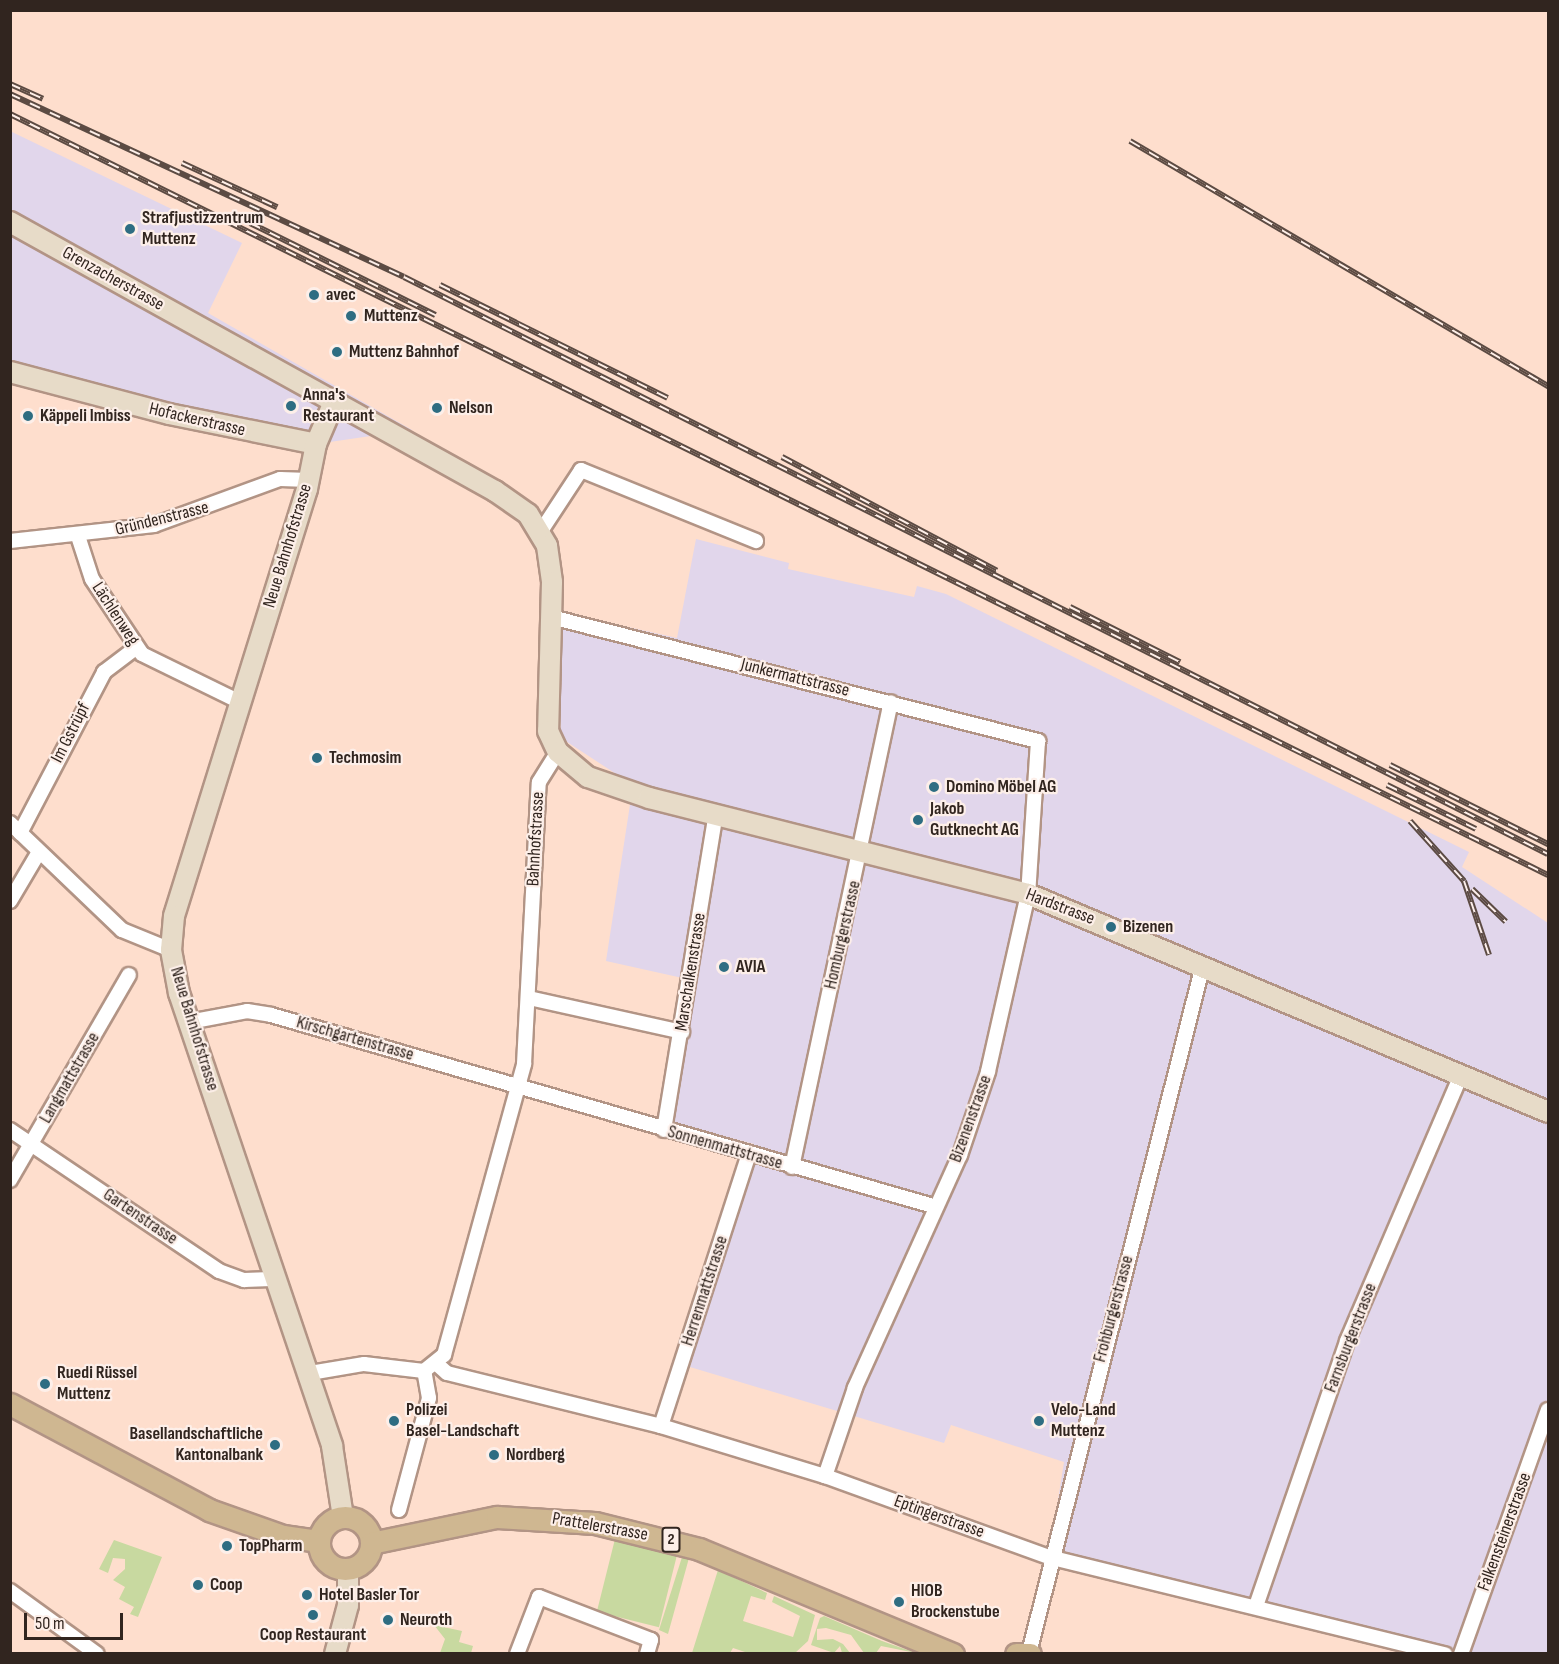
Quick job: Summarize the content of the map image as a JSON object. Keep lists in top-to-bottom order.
{
  "streets": {
    "main road": ["Prattelerstrasse", "2"],
    "street": [
      "Grenzacherstrasse",
      "Hofackerstrasse",
      "Gründenstrasse",
      "Neue Bahnhofstrasse",
      "Lächlenweg",
      "Junkermattstrasse",
      "Im Gstrüpf",
      "Bahnhofstrasse",
      "Hardstrasse",
      "Homburgerstrasse",
      "Marschalkenstrasse",
      "Kirschgartenstrasse",
      "Langmattstrasse",
      "Bizenenstrasse",
      "Sonnenmattstrasse",
      "Gartenstrasse",
      "Herrenmattstrasse",
      "Frohburgerstrasse",
      "Farnsburgerstrasse",
      "Eptingerstrasse",
      "Falkensteinerstrasse"
    ]
  },
  "crossings": [
    ["Grenzacherstrasse", "Neue Bahnhofstrasse"],
    ["Hofackerstrasse", "Neue Bahnhofstrasse"],
    ["Gründenstrasse", "Neue Bahnhofstrasse"],
    ["Gründenstrasse", "Lächlenweg"],
    ["Neue Bahnhofstrasse", "Lächlenweg"],
    ["Neue Bahnhofstrasse", "Kirschgartenstrasse"],
    ["Neue Bahnhofstrasse", "Gartenstrasse"],
    ["Neue Bahnhofstrasse", "Prattelerstrasse"],
    ["Lächlenweg", "Im Gstrüpf"],
    ["Junkermattstrasse", "Homburgerstrasse"],
    ["Junkermattstrasse", "Bizenenstrasse"],
    ["Bahnhofstrasse", "Hardstrasse"],
    ["Bahnhofstrasse", "Kirschgartenstrasse"],
    ["Bahnhofstrasse", "Sonnenmattstrasse"],
    ["Bahnhofstrasse", "Eptingerstrasse"],
    ["Hardstrasse", "Homburgerstrasse"],
    ["Hardstrasse", "Marschalkenstrasse"],
    ["Hardstrasse", "Bizenenstrasse"],
    ["Hardstrasse", "Frohburgerstrasse"],
    ["Hardstrasse", "Farnsburgerstrasse"],
    ["Homburgerstrasse", "Sonnenmattstrasse"],
    ["Marschalkenstrasse", "Sonnenmattstrasse"],
    ["Kirschgartenstrasse", "Sonnenmattstrasse"],
    ["Langmattstrasse", "Gartenstrasse"],
    ["Bizenenstrasse", "Sonnenmattstrasse"],
    ["Bizenenstrasse", "Eptingerstrasse"],
    ["Sonnenmattstrasse", "Herrenmattstrasse"],
    ["Herrenmattstrasse", "Eptingerstrasse"],
    ["Frohburgerstrasse", "Eptingerstrasse"],
    ["Farnsburgerstrasse", "Eptingerstrasse"]
  ],
  "places": [
    "Strafjustizzentrum Muttenz",
    "avec",
    "Muttenz",
    "Muttenz Bahnhof",
    "Anna's Restaurant",
    "Nelson",
    "Käppeli Imbiss",
    "Techmosim",
    "Domino Möbel AG",
    "Jakob Gutknecht AG",
    "Bizenen",
    "AVIA",
    "Ruedi Rüssel Muttenz",
    "Polizei Basel-Landschaft",
    "Velo-Land Muttenz",
    "Basellandschaftliche Kantonalbank",
    "Nordberg",
    "TopPharm",
    "Coop",
    "Hotel Basler Tor",
    "HIOB Brockenstube",
    "Coop Restaurant",
    "Neuroth"
  ],
  "scale_bar": "50 m"
}
